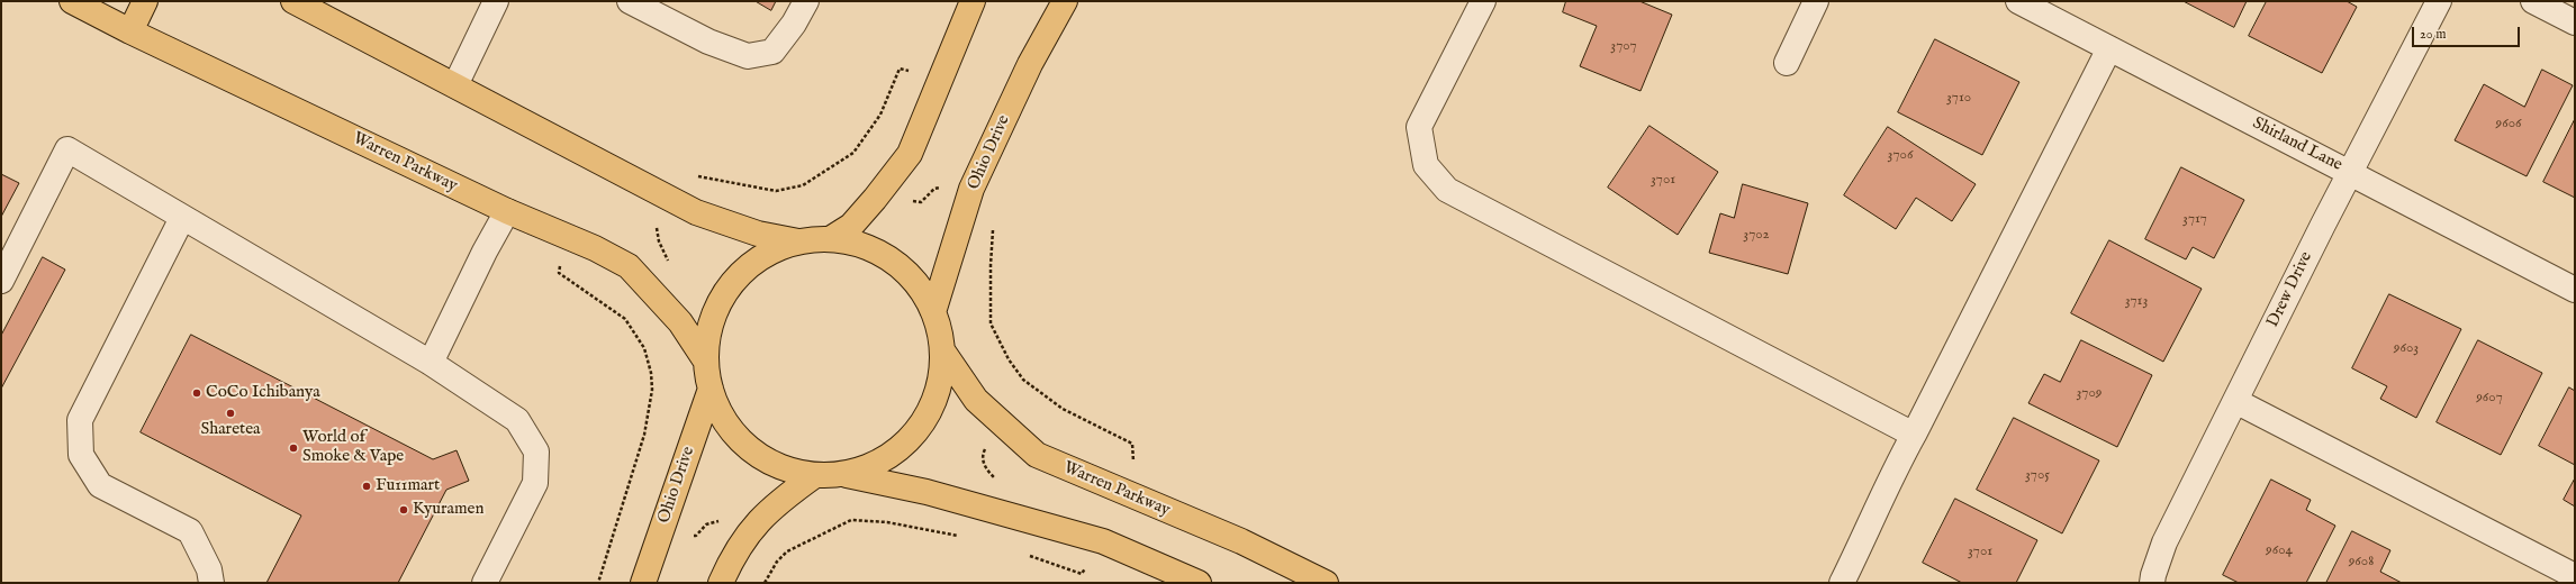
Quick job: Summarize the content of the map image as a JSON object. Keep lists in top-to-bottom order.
{
  "streets": {
    "main road": ["Ohio Drive", "Warren Parkway"],
    "street": ["Shirland Lane", "Drew Drive"]
  },
  "crossings": [
    ["Shirland Lane", "Drew Drive"]
  ],
  "places": [
    "CoCo Ichibanya",
    "Sharetea",
    "World of Smoke & Vape",
    "Fu11mart",
    "Kyuramen"
  ],
  "house_numbers": [
    "3707",
    "3710",
    "9606",
    "3706",
    "3701",
    "3717",
    "3702",
    "3713",
    "9603",
    "3709",
    "9607",
    "3705",
    "9604",
    "3701",
    "9608"
  ],
  "scale_bar": "20 m"
}
